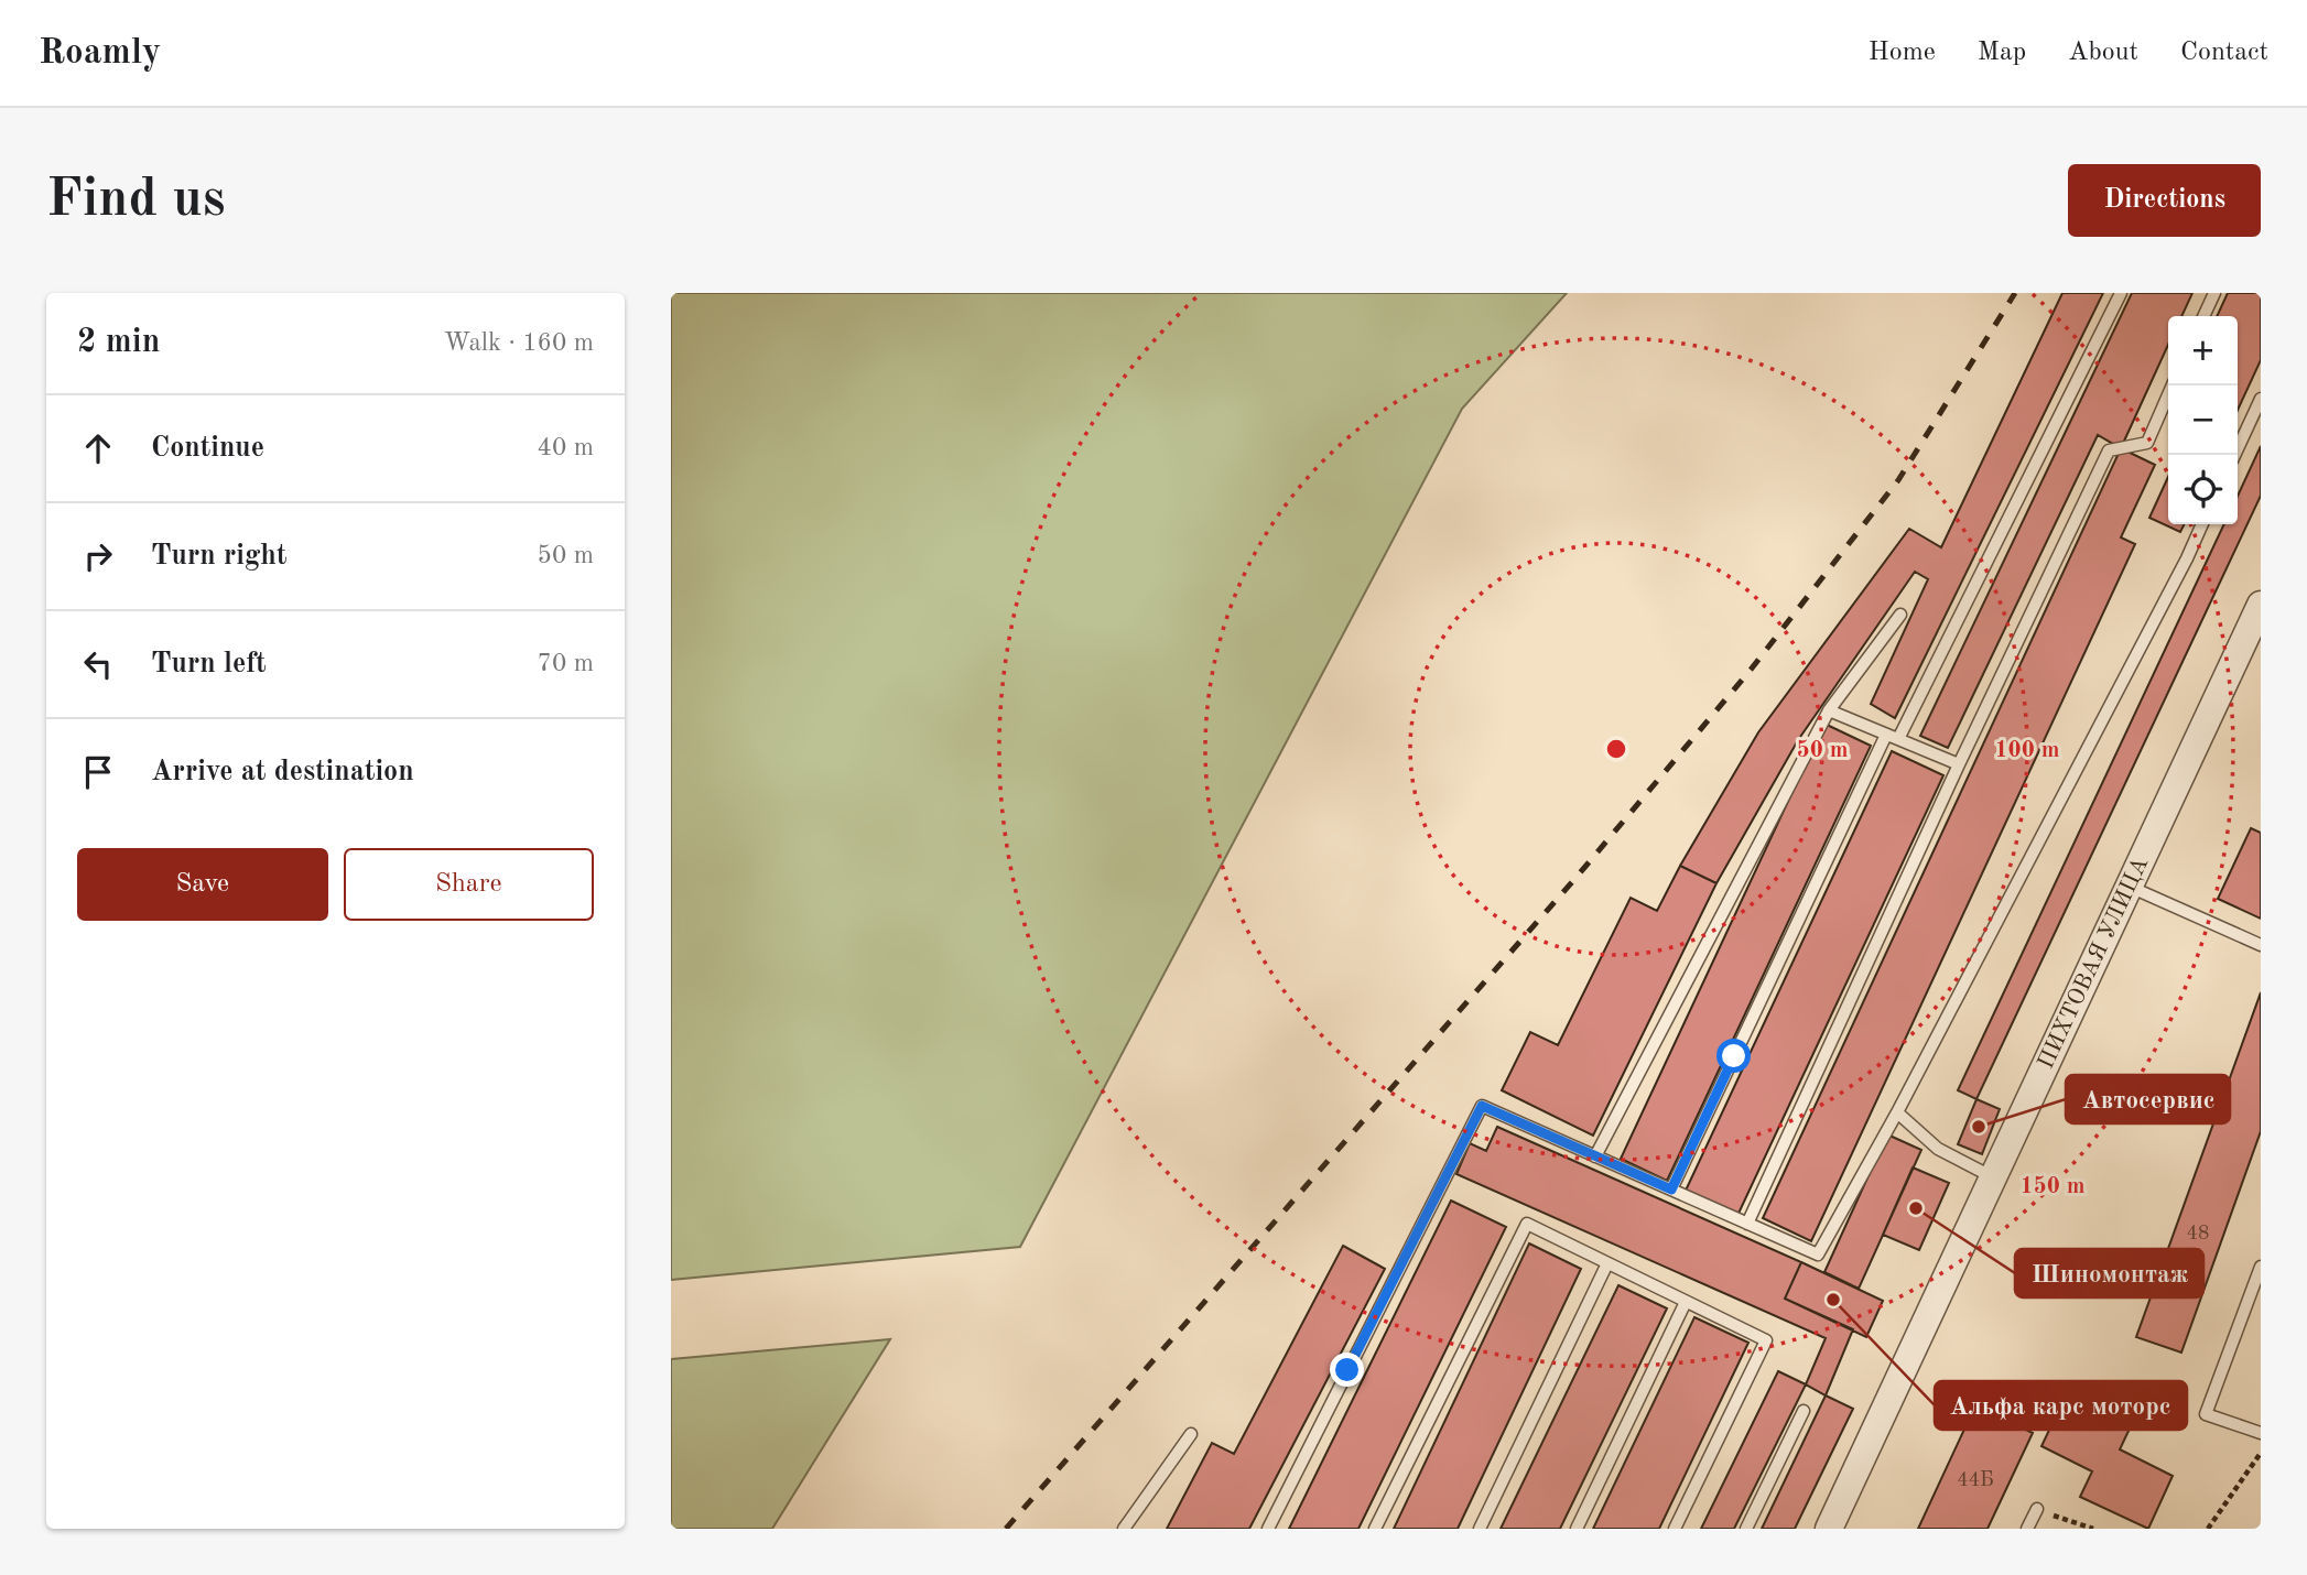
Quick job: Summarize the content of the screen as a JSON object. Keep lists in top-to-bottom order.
{
  "streets": {
    "street": ["ПИХТОВАЯ УЛИЦА"]
  },
  "places": ["Автосервис", "Шиномонтаж", "Альфа карс моторс"],
  "house_numbers": ["48", "44Б"],
  "page": {
    "header": "Roamly",
    "nav": [
      "Home",
      "Map",
      "About",
      "Contact"
    ],
    "buttons": [
      "Directions",
      ["Save", "Share"]
    ],
    "title": "Find us",
    "heading": ["2 min", "Walk · 160 m"],
    "map_buttons": ["+", "−"],
    "list": [
      ["Continue", "40 m"],
      ["Turn right", "50 m"],
      ["Turn left", "70 m"],
      "Arrive at destination"
    ]
  },
  "rings": ["50 m", "100 m", "150 m"]
}
